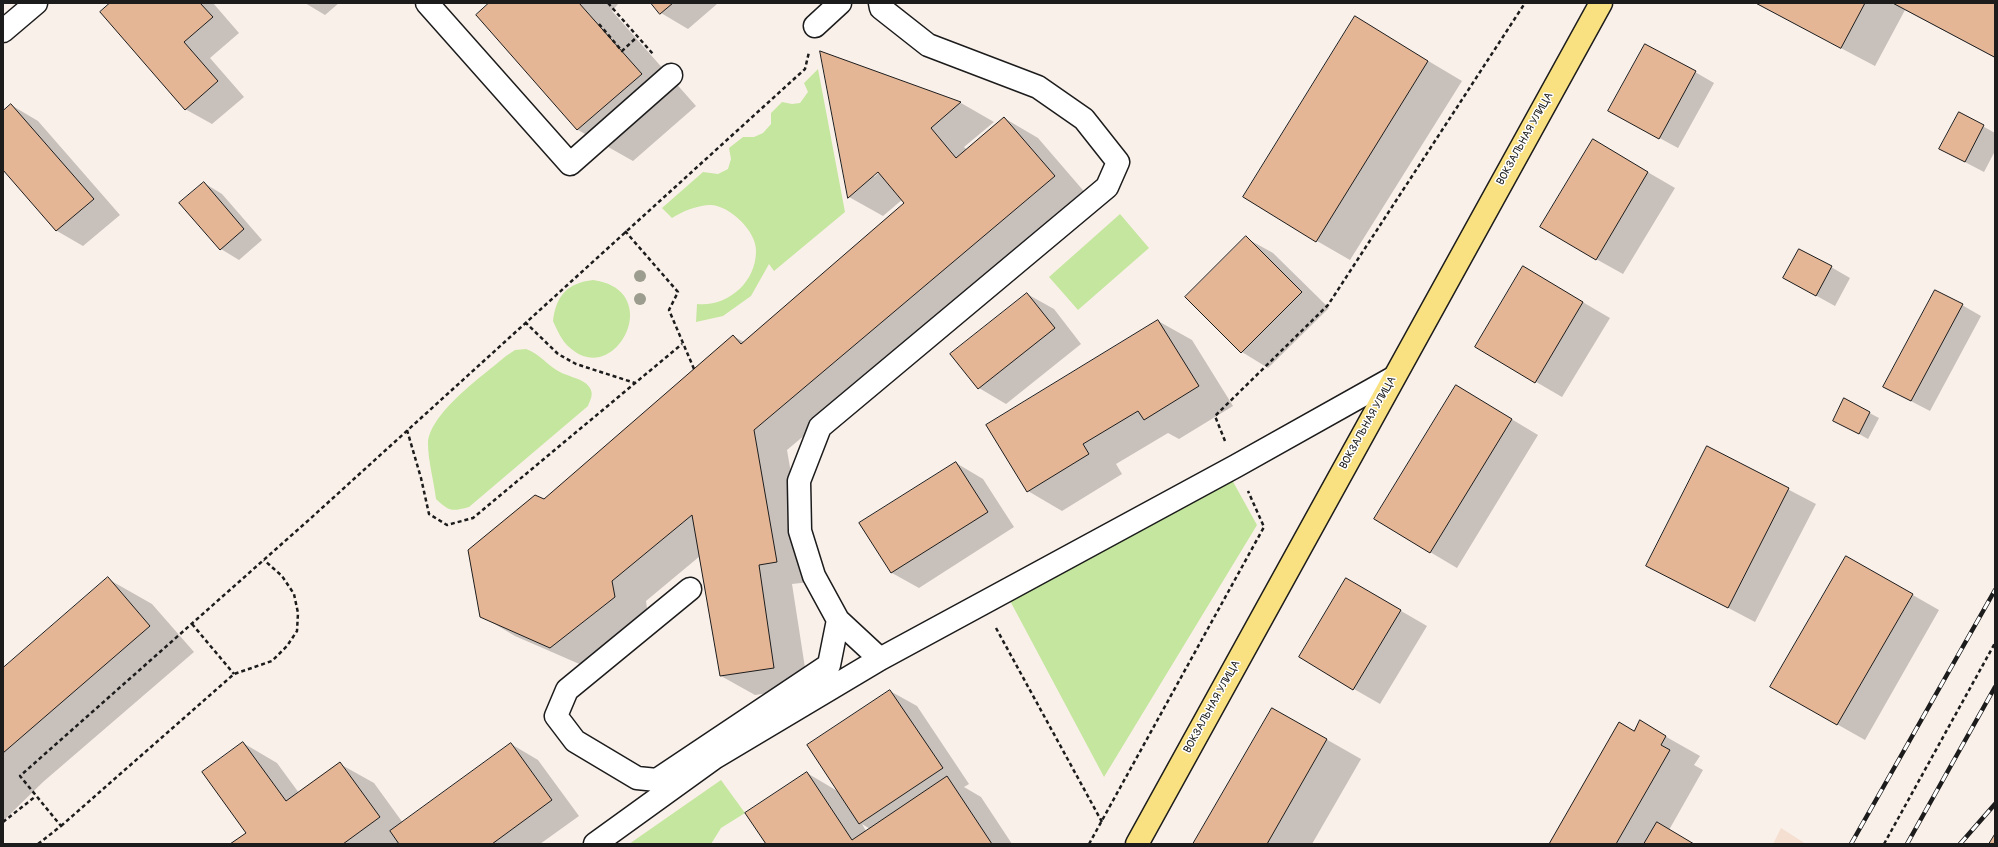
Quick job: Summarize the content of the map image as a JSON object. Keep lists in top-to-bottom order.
{
  "streets": {
    "main road": ["ВОКЗАЛЬНАЯ УЛИЦА"]
  }
}
